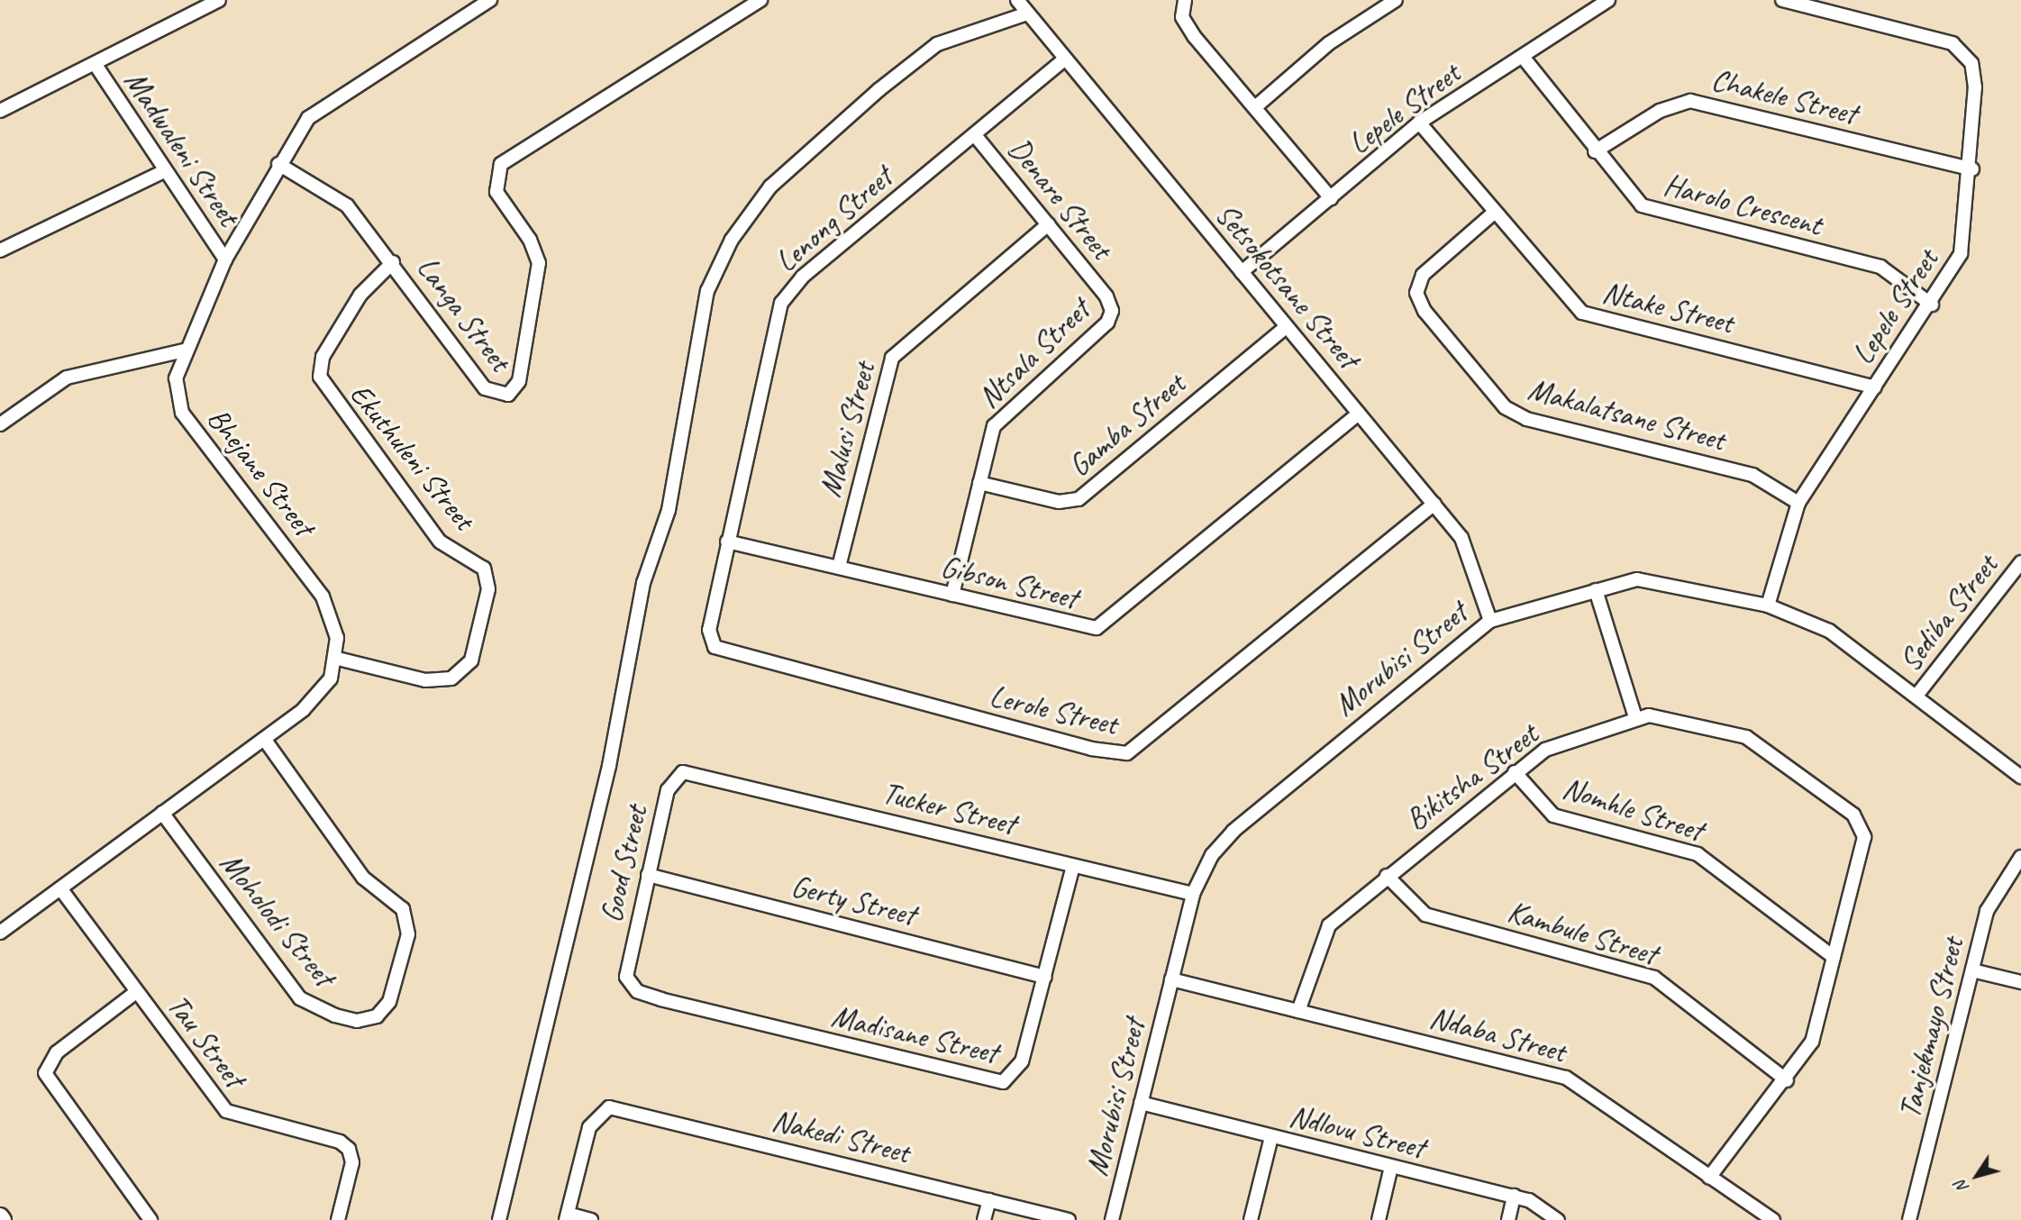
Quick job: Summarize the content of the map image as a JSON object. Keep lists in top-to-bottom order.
{
  "streets": {
    "street": [
      "Chakele Street",
      "Lepele Street",
      "Madwaleni Street",
      "Denare Street",
      "Harolo Crescent",
      "Lenong Street",
      "Setsokotsane Street",
      "Ntake Street",
      "Langa Street",
      "Ntsala Street",
      "Makalatsane Street",
      "Gamba Street",
      "Malusi Street",
      "Ekuthuleni Street",
      "Bhejane Street",
      "Gibson Street",
      "Sediba Street",
      "Morubisi Street",
      "Lerole Street",
      "Bikitsha Street",
      "Tucker Street",
      "Nomhle Street",
      "Good Street",
      "Gerty Street",
      "Moholodi Street",
      "Kambule Street",
      "Tanjekmayo Street",
      "Madisane Street",
      "Ndaba Street",
      "Tau Street",
      "Ndlovu Street",
      "Nakedi Street"
    ]
  },
  "crossings": [
    ["Chakele Street", "Lepele Street"],
    ["Chakele Street", "Harolo Crescent"],
    ["Lepele Street", "Harolo Crescent"],
    ["Lepele Street", "Setsokotsane Street"],
    ["Lepele Street", "Ntake Street"],
    ["Lepele Street", "Makalatsane Street"],
    ["Lepele Street", "Morubisi Street"],
    ["Madwaleni Street", "Bhejane Street"],
    ["Denare Street", "Lenong Street"],
    ["Denare Street", "Ntsala Street"],
    ["Denare Street", "Malusi Street"],
    ["Lenong Street", "Setsokotsane Street"],
    ["Lenong Street", "Gibson Street"],
    ["Lenong Street", "Lerole Street"],
    ["Setsokotsane Street", "Gamba Street"],
    ["Setsokotsane Street", "Gibson Street"],
    ["Setsokotsane Street", "Morubisi Street"],
    ["Setsokotsane Street", "Lerole Street"],
    ["Ntake Street", "Makalatsane Street"],
    ["Langa Street", "Ekuthuleni Street"],
    ["Langa Street", "Bhejane Street"],
    ["Ntsala Street", "Gamba Street"],
    ["Ntsala Street", "Gibson Street"],
    ["Malusi Street", "Gibson Street"],
    ["Ekuthuleni Street", "Bhejane Street"],
    ["Sediba Street", "Morubisi Street"],
    ["Morubisi Street", "Tucker Street"],
    ["Morubisi Street", "Ndaba Street"],
    ["Morubisi Street", "Ndlovu Street"],
    ["Bikitsha Street", "Nomhle Street"],
    ["Bikitsha Street", "Kambule Street"],
    ["Bikitsha Street", "Ndaba Street"],
    ["Tucker Street", "Good Street"],
    ["Tucker Street", "Madisane Street"],
    ["Good Street", "Gerty Street"],
    ["Good Street", "Madisane Street"],
    ["Gerty Street", "Madisane Street"]
  ],
  "north": "bottom left"
}
